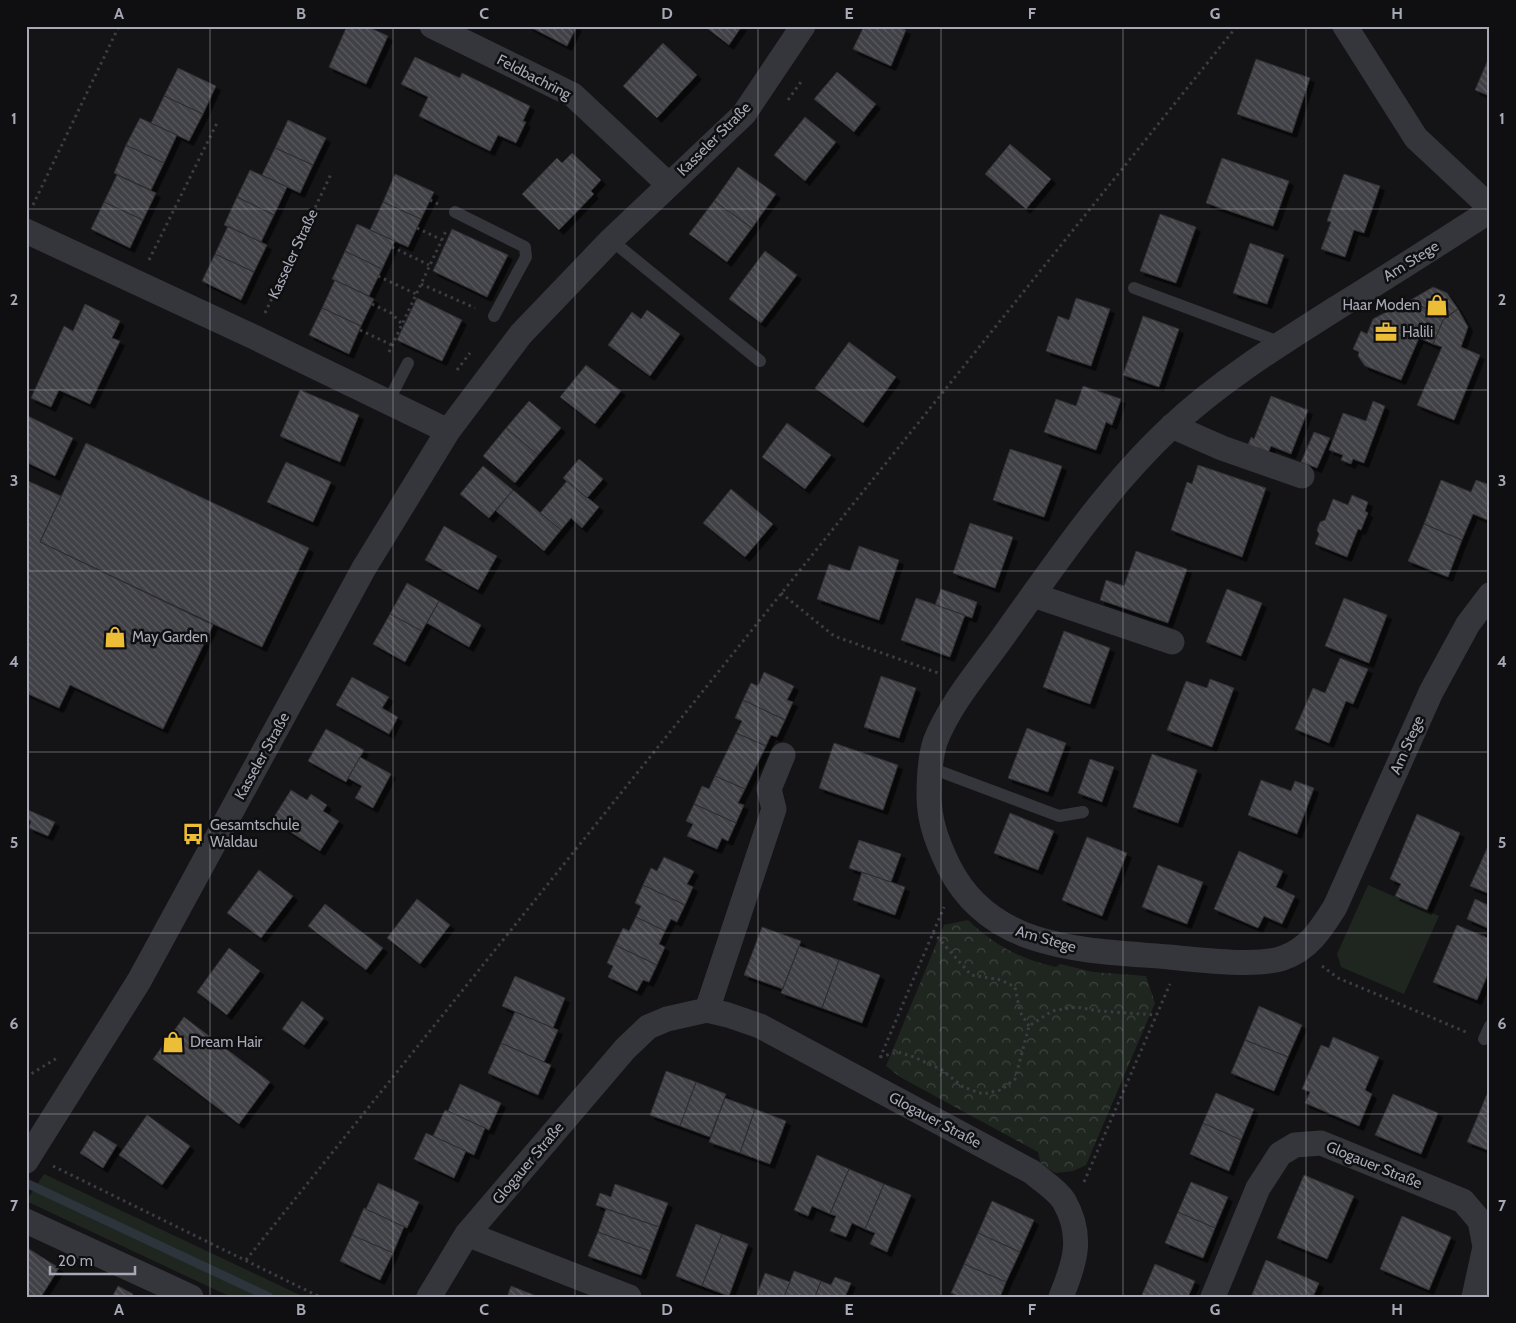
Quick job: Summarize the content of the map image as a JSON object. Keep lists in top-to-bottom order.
{
  "streets": {
    "street": [
      "Feldbachring",
      "Kasseler Straße",
      "Am Stege",
      "Glogauer Straße"
    ]
  },
  "crossings": [
    ["Feldbachring", "Kasseler Straße"]
  ],
  "places": {
    "shop": ["Haar Moden", "May Garden", "Dream Hair"],
    "office": ["Halili"],
    "bus stop": ["Gesamtschule Waldau"]
  },
  "scale_bar": "20 m",
  "grid": {
    "columns": [
      "A",
      "B",
      "C",
      "D",
      "E",
      "F",
      "G",
      "H"
    ],
    "rows": [
      "1",
      "2",
      "3",
      "4",
      "5",
      "6",
      "7"
    ]
  }
}
